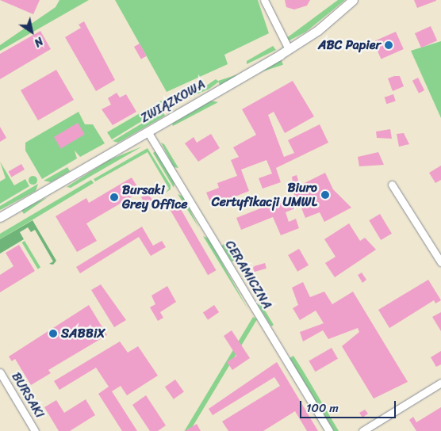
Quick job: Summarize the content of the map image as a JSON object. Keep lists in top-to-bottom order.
{
  "streets": {
    "street": ["ZWIĄZKOWA", "CERAMICZNA", "BURSAKI"]
  },
  "crossings": [
    ["ZWIĄZKOWA", "CERAMICZNA"]
  ],
  "places": [
    "ABC Papier",
    "Biuro Certyfikacji UMWL",
    "Bursaki Grey Office",
    "SABBiX"
  ],
  "scale_bar": "100 m",
  "north": "bottom right"
}
